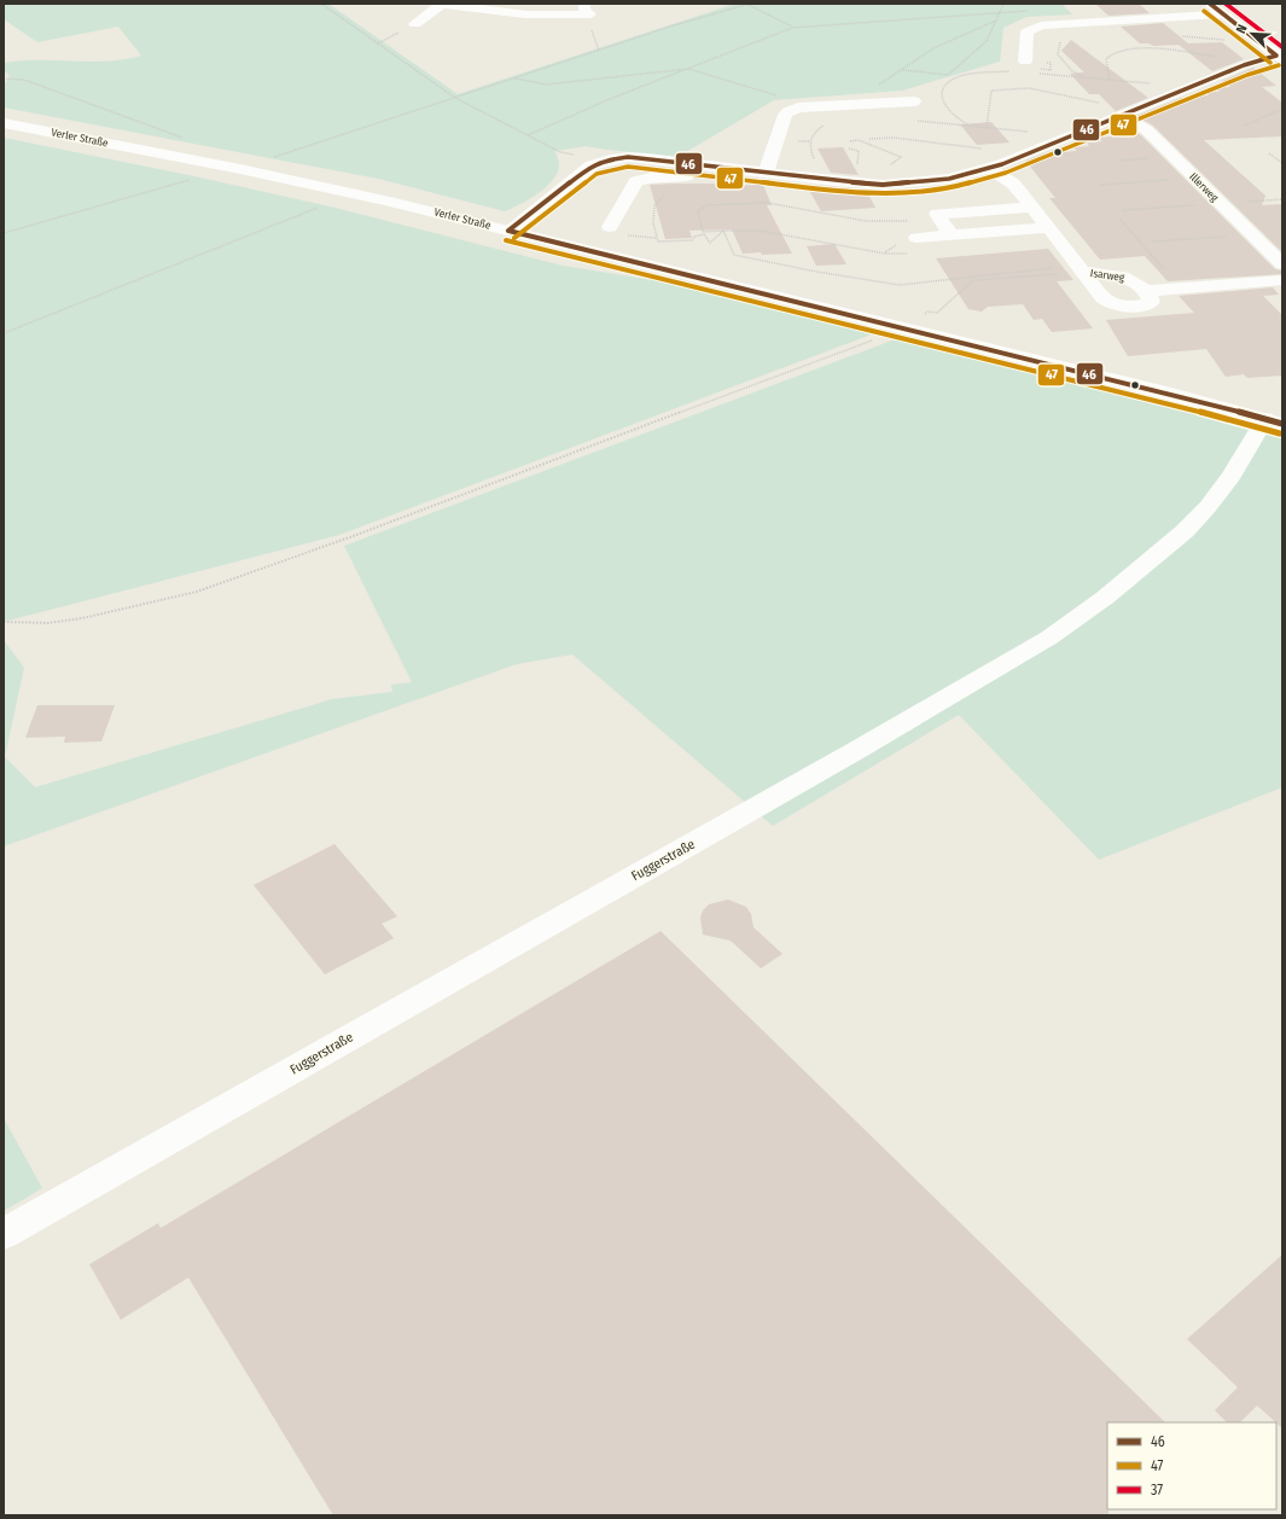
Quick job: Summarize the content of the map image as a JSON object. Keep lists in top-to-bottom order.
{
  "streets": {
    "street": [
      "Verler Straße",
      "Illerweg",
      "Isarweg",
      "Fuggerstraße"
    ]
  },
  "crossings": [
    ["Verler Straße", "Fuggerstraße"]
  ],
  "lines": ["transit line 46", "transit line 37", "transit line 47"],
  "legend": ["46", "47", "37"],
  "north": "top left"
}
